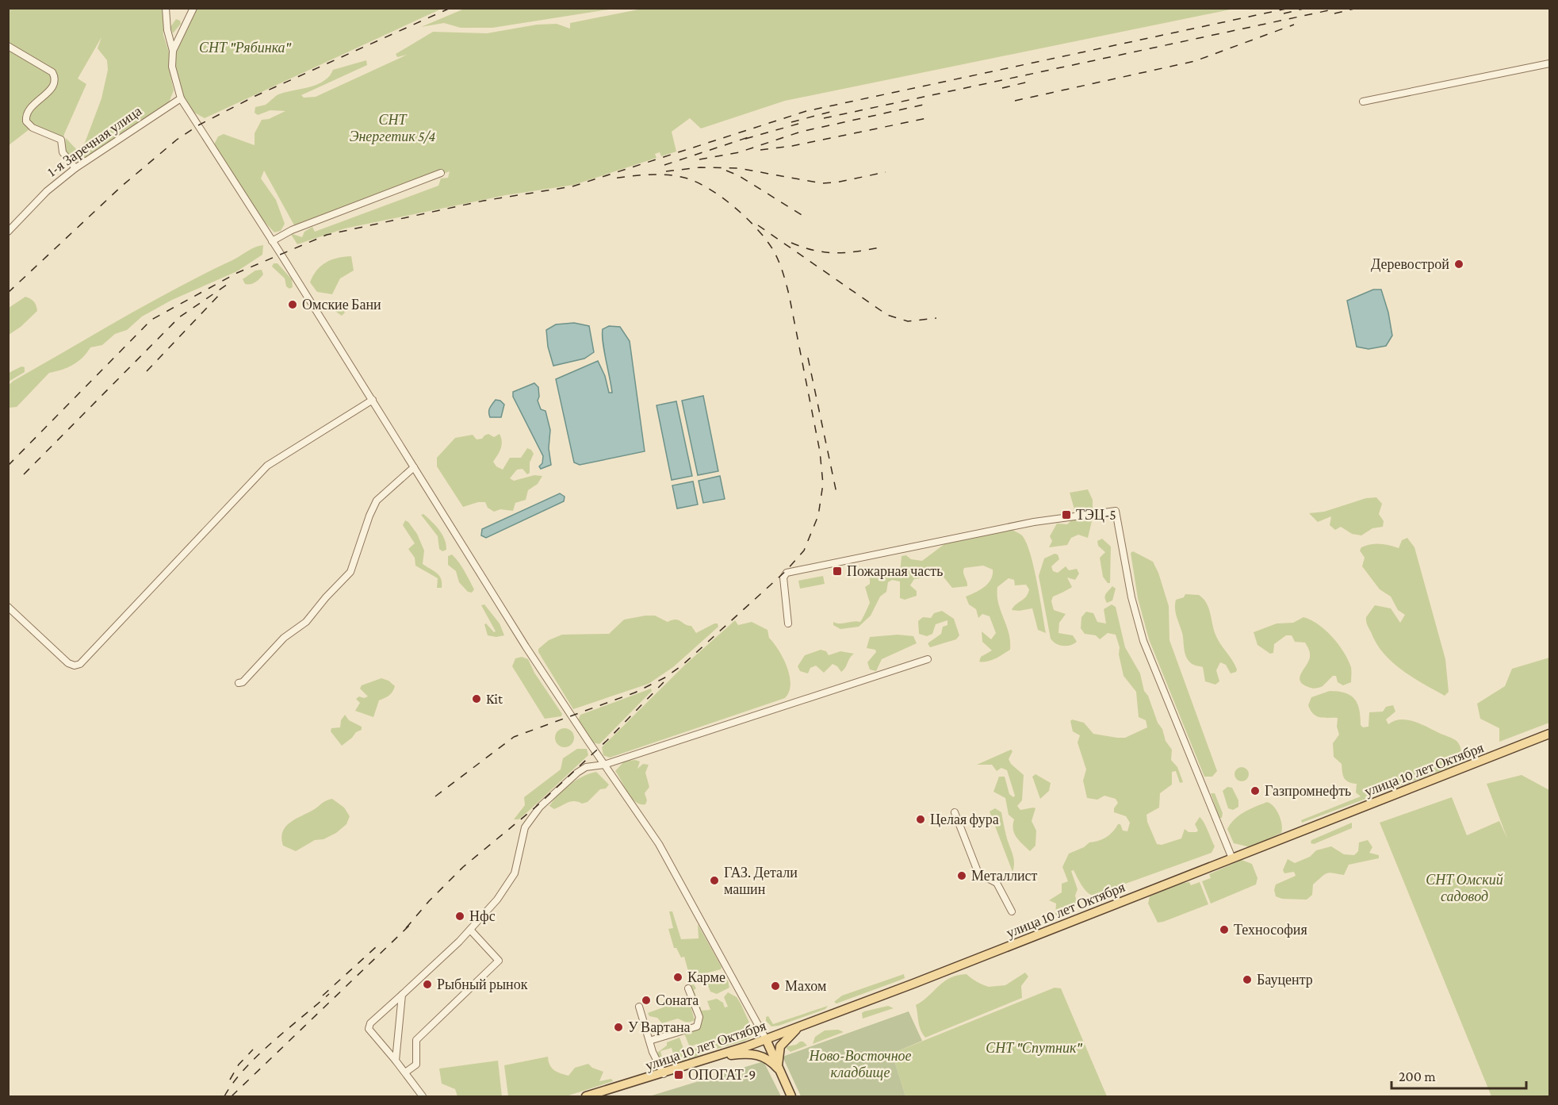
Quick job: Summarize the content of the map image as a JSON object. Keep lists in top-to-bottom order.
{
  "streets": {
    "main road": ["улица 10 лет Октября"],
    "street": ["1-я Заречная улица"]
  },
  "parks": [
    "СНТ \"Рябинка\"",
    "СНТ Энергетик 5/4",
    "СНТ Омский садовод",
    "СНТ \"Спутник\"",
    "Ново-Восточное кладбище"
  ],
  "places": {
    "other": [
      "Деревострой",
      "Омские Бани",
      "Kit",
      "Газпромнефть",
      "Целая фура",
      "Металлист",
      "ГАЗ. Детали машин",
      "Нфс",
      "Технософия",
      "Карме",
      "Бауцентр",
      "Рыбный рынок",
      "Махом",
      "Соната",
      "У Вартана"
    ],
    "transit": ["ТЭЦ-5", "Пожарная часть", "ОПОГАТ-9"]
  },
  "scale_bar": "200 m"
}
